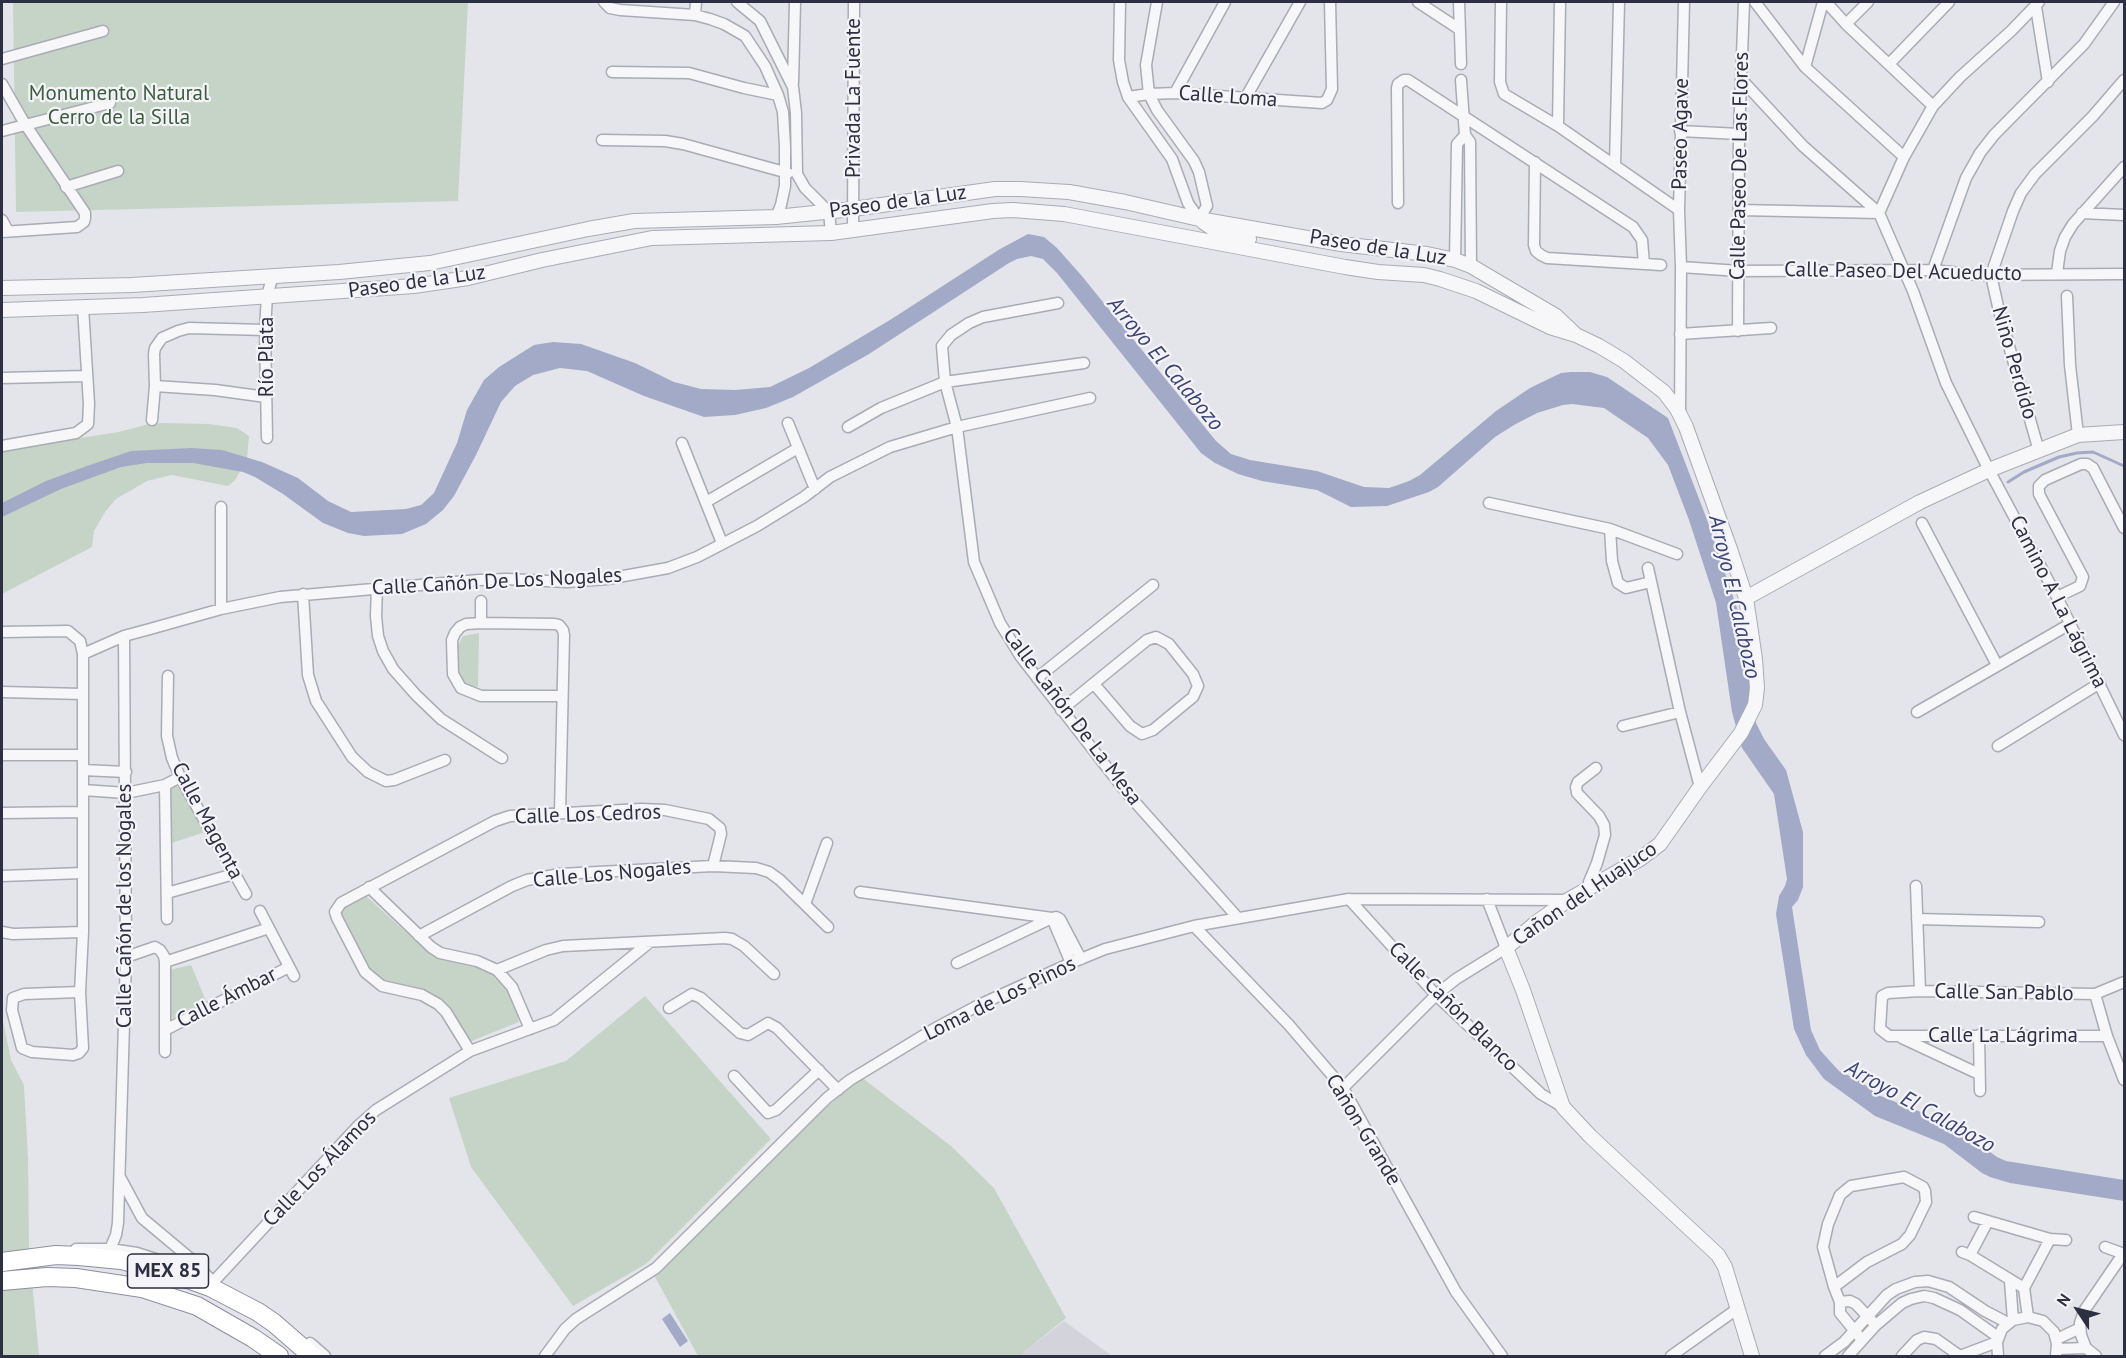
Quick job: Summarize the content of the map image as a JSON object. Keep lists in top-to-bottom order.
{
  "streets": {
    "highway": ["MEX 85"],
    "street": [
      "Calle Loma",
      "Privada La Fuente",
      "Paseo Agave",
      "Calle Paseo De Las Flores",
      "Paseo de la Luz",
      "Calle Paseo Del Acueducto",
      "Río Plata",
      "Niño Perdido",
      "Calle Cañón De Los Nogales",
      "Camino A La Lágrima",
      "Calle Cañón De La Mesa",
      "Calle Los Cedros",
      "Calle Magenta",
      "Calle Los Nogales",
      "Cañon del Huajuco",
      "Calle Cañón de los Nogales",
      "Calle San Pablo",
      "Calle Ámbar",
      "Loma de Los Pinos",
      "Calle Cañón Blanco",
      "Calle La Lágrima",
      "Cañon Grande",
      "Calle Los Álamos"
    ]
  },
  "crossings": [
    ["Privada La Fuente", "Paseo de la Luz"],
    ["Paseo Agave", "Calle Paseo Del Acueducto"],
    ["Calle Paseo De Las Flores", "Calle Paseo Del Acueducto"],
    ["Paseo de la Luz", "Río Plata"],
    ["Paseo de la Luz", "Cañon del Huajuco"],
    ["Calle Paseo Del Acueducto", "Niño Perdido"],
    ["Calle Paseo Del Acueducto", "Camino A La Lágrima"],
    ["Calle Cañón De Los Nogales", "Calle Cañón De La Mesa"],
    ["Calle Cañón De Los Nogales", "Calle Cañón de los Nogales"],
    ["Calle Cañón De La Mesa", "Loma de Los Pinos"],
    ["Calle Los Cedros", "Calle Los Nogales"],
    ["Calle Los Cedros", "Calle Los Álamos"],
    ["Cañon del Huajuco", "Loma de Los Pinos"],
    ["Calle Cañón de los Nogales", "Calle Los Álamos"],
    ["Calle San Pablo", "Calle La Lágrima"],
    ["Loma de Los Pinos", "Calle Cañón Blanco"],
    ["Loma de Los Pinos", "Cañon Grande"]
  ],
  "water": ["Arroyo El Calabozo"],
  "parks": ["Monumento Natural Cerro de la Silla"],
  "north": "top left"
}
